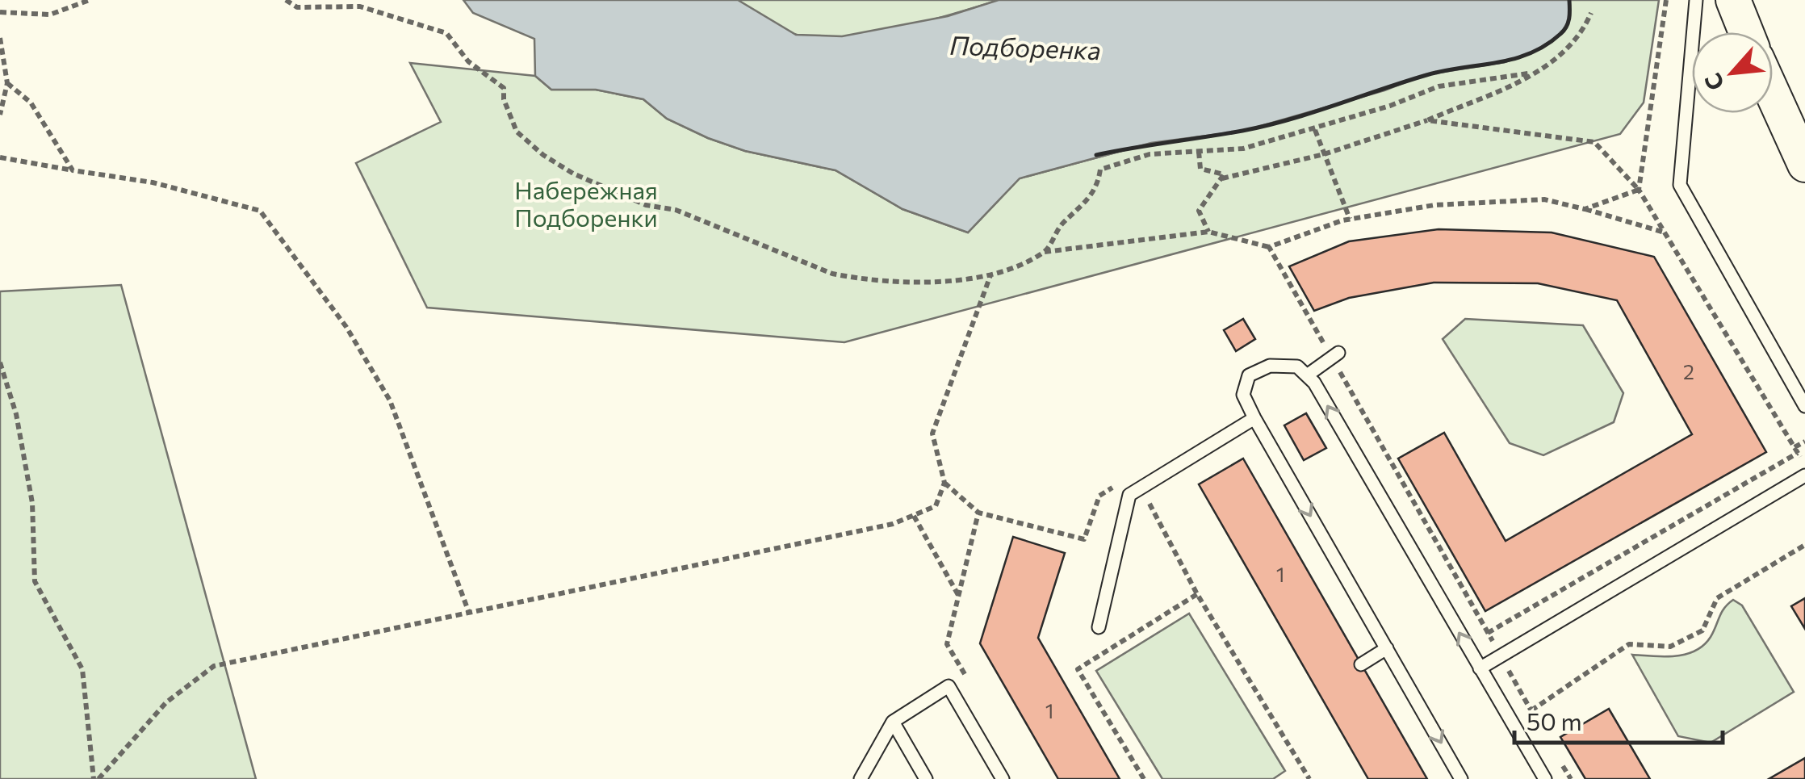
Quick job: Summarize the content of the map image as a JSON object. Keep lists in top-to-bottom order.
{
  "water": ["Подборенка"],
  "parks": ["Набережная Подборенки"],
  "house_numbers": ["2", "1", "1"],
  "scale_bar": "50 m",
  "north": "bottom left"
}
